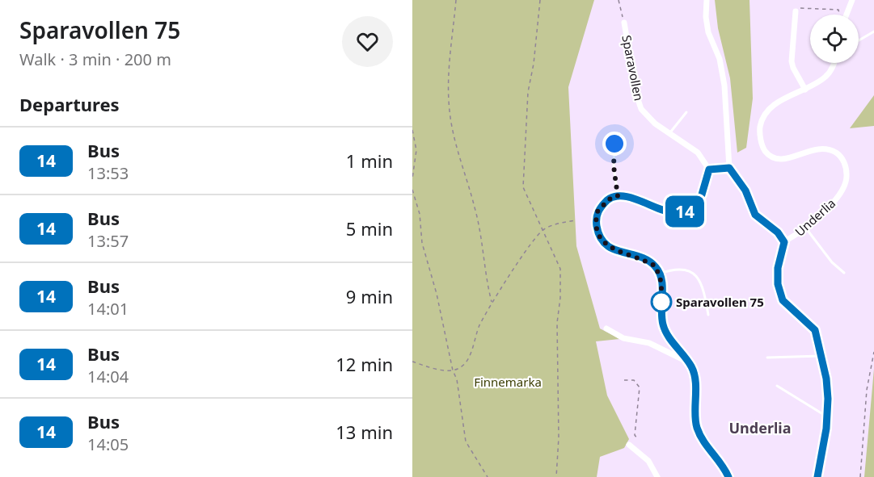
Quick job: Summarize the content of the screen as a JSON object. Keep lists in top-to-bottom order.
{
  "streets": {
    "street": ["Sparavollen", "Underlia"]
  },
  "districts": ["Underlia"],
  "parks": ["Finnemarka"],
  "places": ["Sparavollen 75"],
  "lines": ["bus line 14"],
  "page": {
    "heading": [
      ["Sparavollen 75", "Walk · 3 min · 200 m"],
      "Departures"
    ],
    "on_map": "14",
    "list": [
      {
        "mark": "14",
        "name": "Bus",
        "note": "13:53",
        "value": "1 min"
      },
      {
        "mark": "14",
        "name": "Bus",
        "note": "13:57",
        "value": "5 min"
      },
      {
        "mark": "14",
        "name": "Bus",
        "note": "14:01",
        "value": "9 min"
      },
      {
        "mark": "14",
        "name": "Bus",
        "note": "14:04",
        "value": "12 min"
      },
      {
        "mark": "14",
        "name": "Bus",
        "note": "14:05",
        "value": "13 min"
      }
    ]
  }
}
